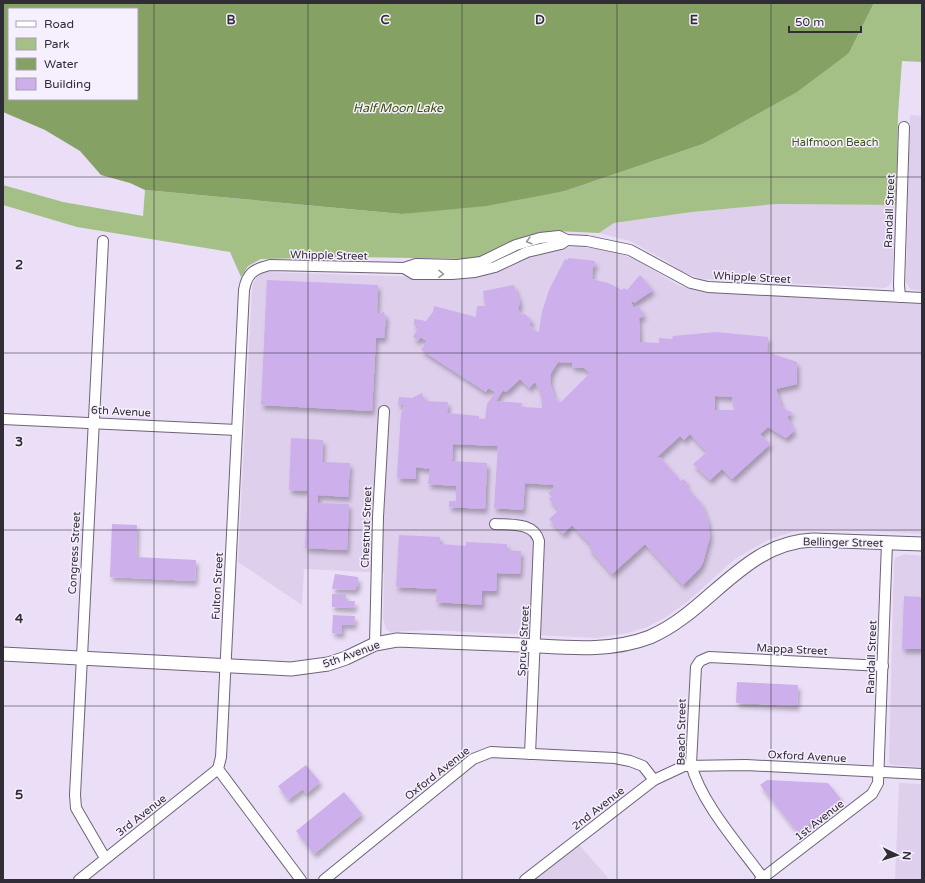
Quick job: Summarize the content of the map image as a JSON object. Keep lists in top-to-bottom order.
{
  "streets": {
    "main road": ["Bellinger Street", "5th Avenue"],
    "street": [
      "Randall Street",
      "Whipple Street",
      "6th Avenue",
      "Chestnut Street",
      "Congress Street",
      "Fulton Street",
      "Spruce Street",
      "Mappa Street",
      "Beach Street",
      "Oxford Avenue",
      "2nd Avenue",
      "3rd Avenue",
      "1st Avenue"
    ]
  },
  "crossings": [
    ["Randall Street", "Whipple Street"],
    ["Randall Street", "Bellinger Street"],
    ["Randall Street", "Mappa Street"],
    ["Randall Street", "Oxford Avenue"],
    ["Randall Street", "1st Avenue"],
    ["Whipple Street", "Fulton Street"],
    ["6th Avenue", "Congress Street"],
    ["6th Avenue", "Fulton Street"],
    ["Chestnut Street", "5th Avenue"],
    ["Bellinger Street", "5th Avenue"],
    ["Congress Street", "5th Avenue"],
    ["Congress Street", "3rd Avenue"],
    ["Fulton Street", "5th Avenue"],
    ["Fulton Street", "3rd Avenue"],
    ["Spruce Street", "5th Avenue"],
    ["Spruce Street", "Oxford Avenue"],
    ["Mappa Street", "Beach Street"],
    ["Beach Street", "Oxford Avenue"],
    ["Beach Street", "2nd Avenue"],
    ["Beach Street", "1st Avenue"],
    ["Oxford Avenue", "2nd Avenue"],
    ["Oxford Avenue", "1st Avenue"]
  ],
  "water": ["Half Moon Lake"],
  "parks": ["Halfmoon Beach"],
  "legend": [
    "Road",
    "Park",
    "Water",
    "Building"
  ],
  "scale_bar": "50 m",
  "north": "right",
  "grid": {
    "columns": [
      "B",
      "C",
      "D",
      "E"
    ],
    "rows": [
      "2",
      "3",
      "4",
      "5"
    ]
  }
}
